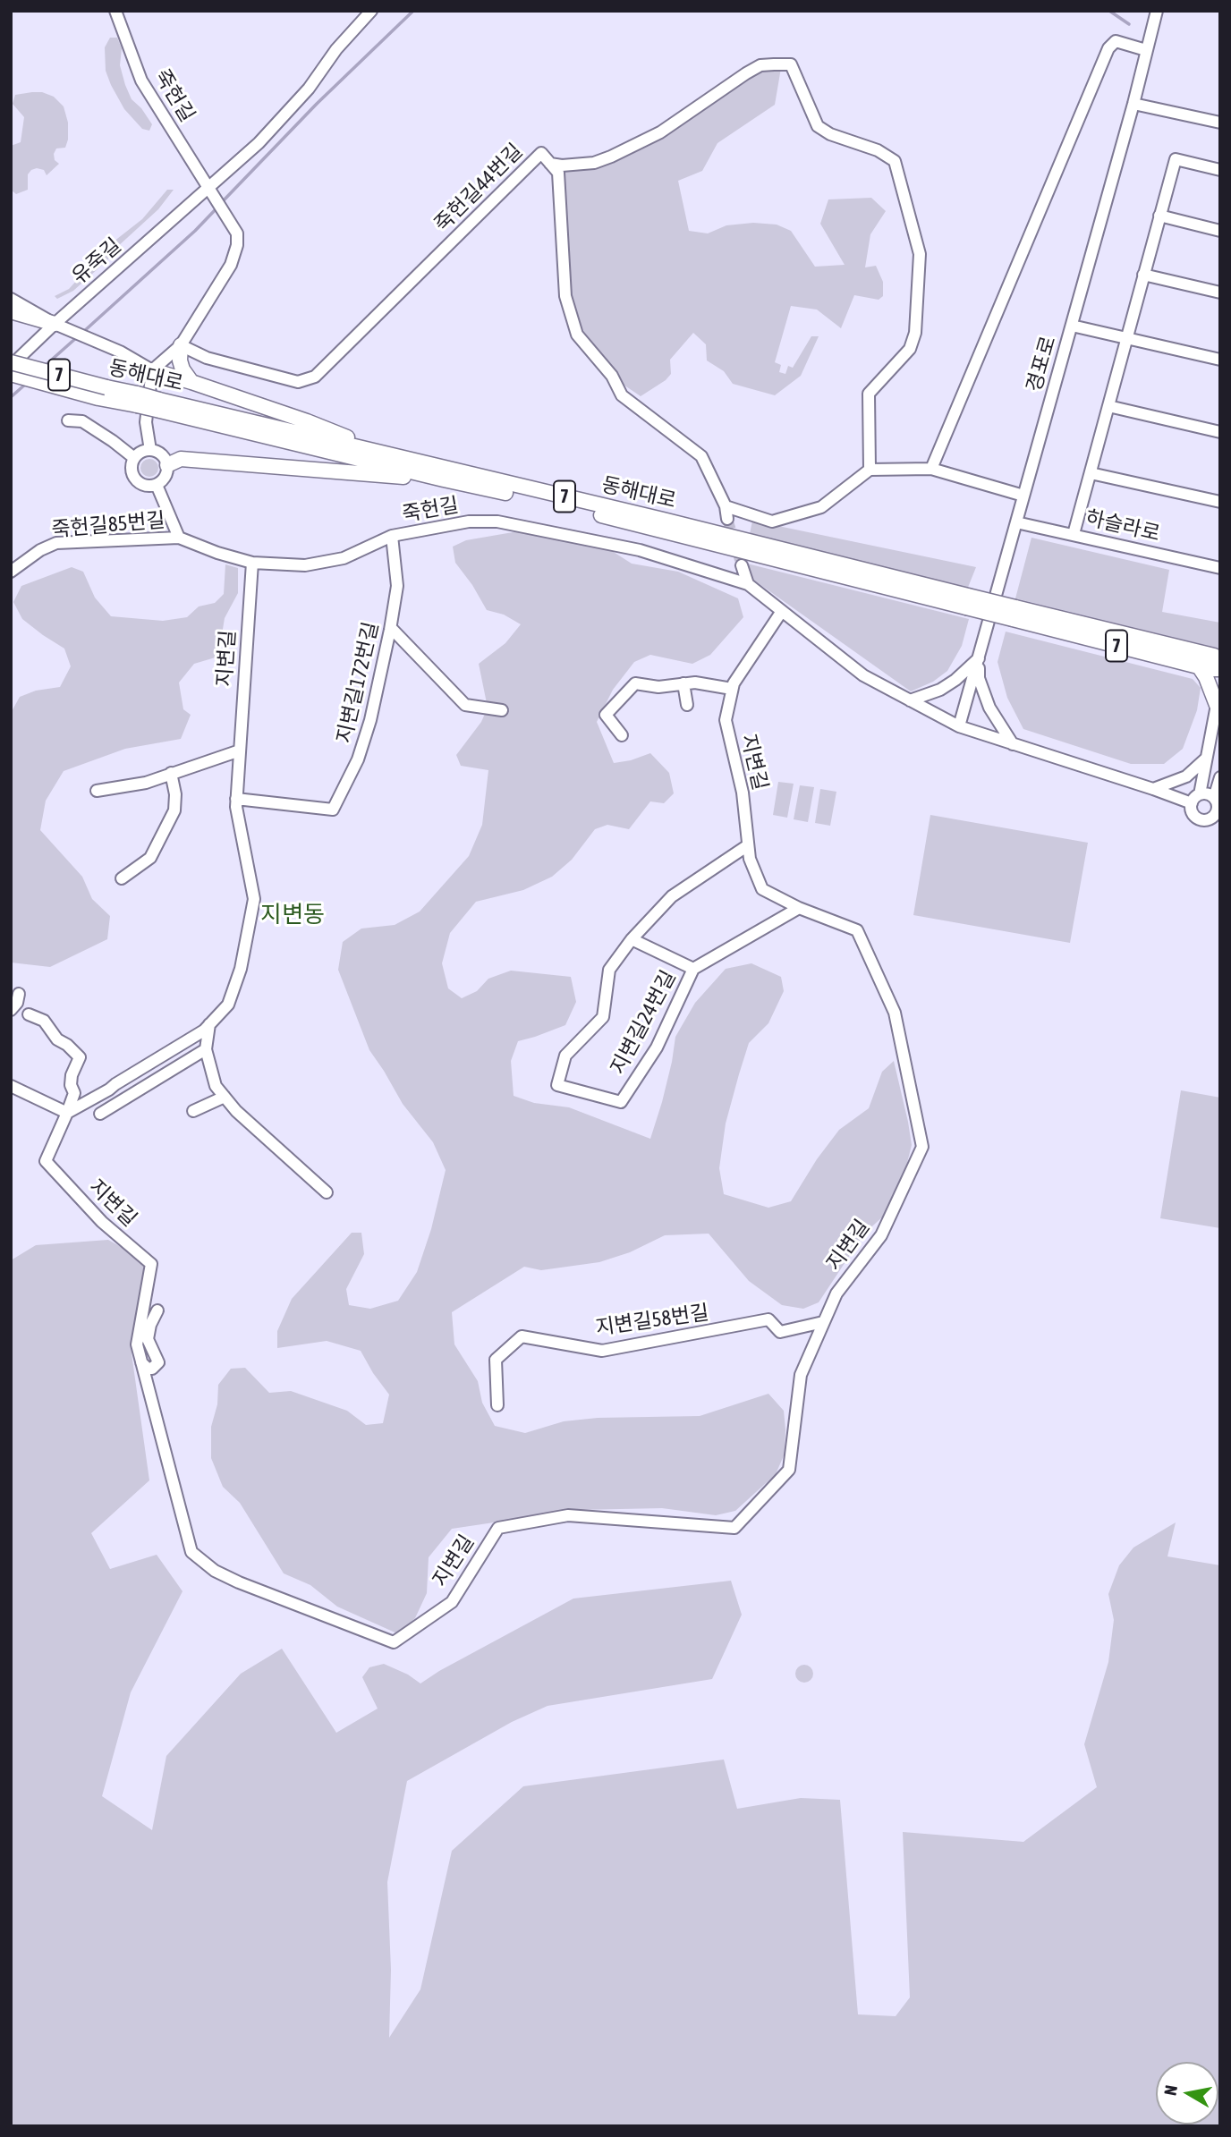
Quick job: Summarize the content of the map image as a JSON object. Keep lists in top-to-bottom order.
{
  "streets": {
    "main road": ["7", "동해대로"],
    "street": [
      "죽헌길",
      "죽헌길44번길",
      "유죽길",
      "경포로",
      "죽헌길85번길",
      "하슬라로",
      "지변길",
      "지변길172번길",
      "지변길24번길",
      "지변길58번길"
    ]
  },
  "crossings": [
    ["죽헌길", "죽헌길44번길"],
    ["죽헌길", "유죽길"],
    ["죽헌길", "죽헌길85번길"],
    ["죽헌길", "지변길"],
    ["죽헌길", "지변길172번길"],
    ["유죽길", "동해대로"],
    ["경포로", "하슬라로"],
    ["지변길", "지변길172번길"],
    ["지변길", "지변길24번길"],
    ["지변길", "지변길58번길"]
  ],
  "districts": ["지변동"],
  "north": "left"
}
